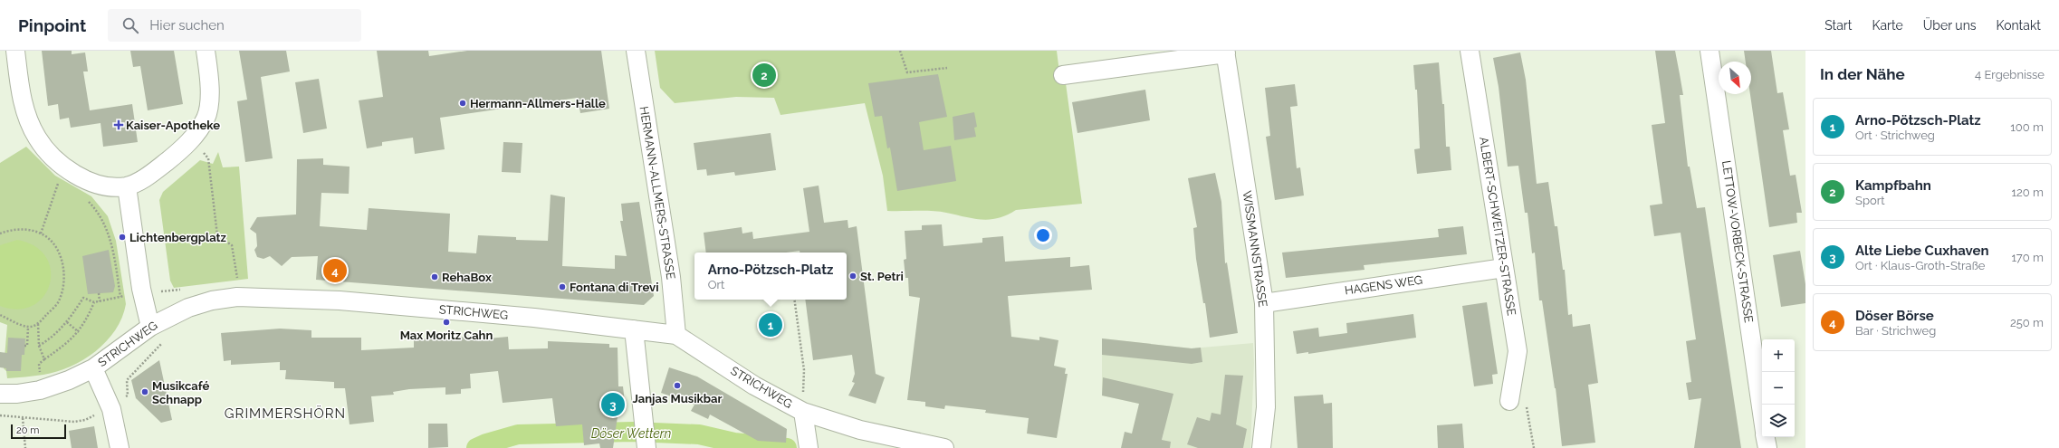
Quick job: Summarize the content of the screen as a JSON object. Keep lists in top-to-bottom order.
{
  "streets": {
    "street": [
      "HERMANN-ALLMERS-STRASSE",
      "ALBERT-SCHWEITZER-STRASSE",
      "LETTOW-VORBECK-STRASSE",
      "WISSMANNSTRASSE",
      "HAGENS WEG",
      "STRICHWEG"
    ]
  },
  "crossings": [
    ["HERMANN-ALLMERS-STRASSE", "STRICHWEG"],
    ["ALBERT-SCHWEITZER-STRASSE", "HAGENS WEG"],
    ["WISSMANNSTRASSE", "HAGENS WEG"]
  ],
  "districts": ["GRIMMERSHÖRN"],
  "water": ["Döser Wettern"],
  "places": {
    "other": [
      "Hermann-Allmers-Halle",
      "Lichtenbergplatz",
      "St. Petri",
      "RehaBox",
      "Fontana di Trevi",
      "Max Moritz Cahn",
      "Janjas Musikbar",
      "Musikcafé Schnapp"
    ],
    "health": ["Kaiser-Apotheke"]
  },
  "scale_bar": "20 m",
  "north": "bottom right",
  "page": {
    "header": "Pinpoint",
    "search": "Hier suchen",
    "nav": [
      "Start",
      "Karte",
      "Über uns",
      "Kontakt"
    ],
    "heading": ["In der Nähe", "4 Ergebnisse"],
    "pins": [
      "2",
      "4",
      "1",
      "3"
    ],
    "list": [
      {
        "mark": "1",
        "name": "Arno-Pötzsch-Platz",
        "note": "Ort · Strichweg",
        "value": "100 m"
      },
      {
        "mark": "2",
        "name": "Kampfbahn",
        "note": "Sport",
        "value": "120 m"
      },
      {
        "mark": "3",
        "name": "Alte Liebe Cuxhaven",
        "note": "Ort · Klaus-Groth-Straße",
        "value": "170 m"
      },
      {
        "mark": "4",
        "name": "Döser Börse",
        "note": "Bar · Strichweg",
        "value": "250 m"
      }
    ],
    "popup": ["Arno-Pötzsch-Platz", "Ort"],
    "map_buttons": ["+", "−"],
    "scale": "20 m"
  }
}
